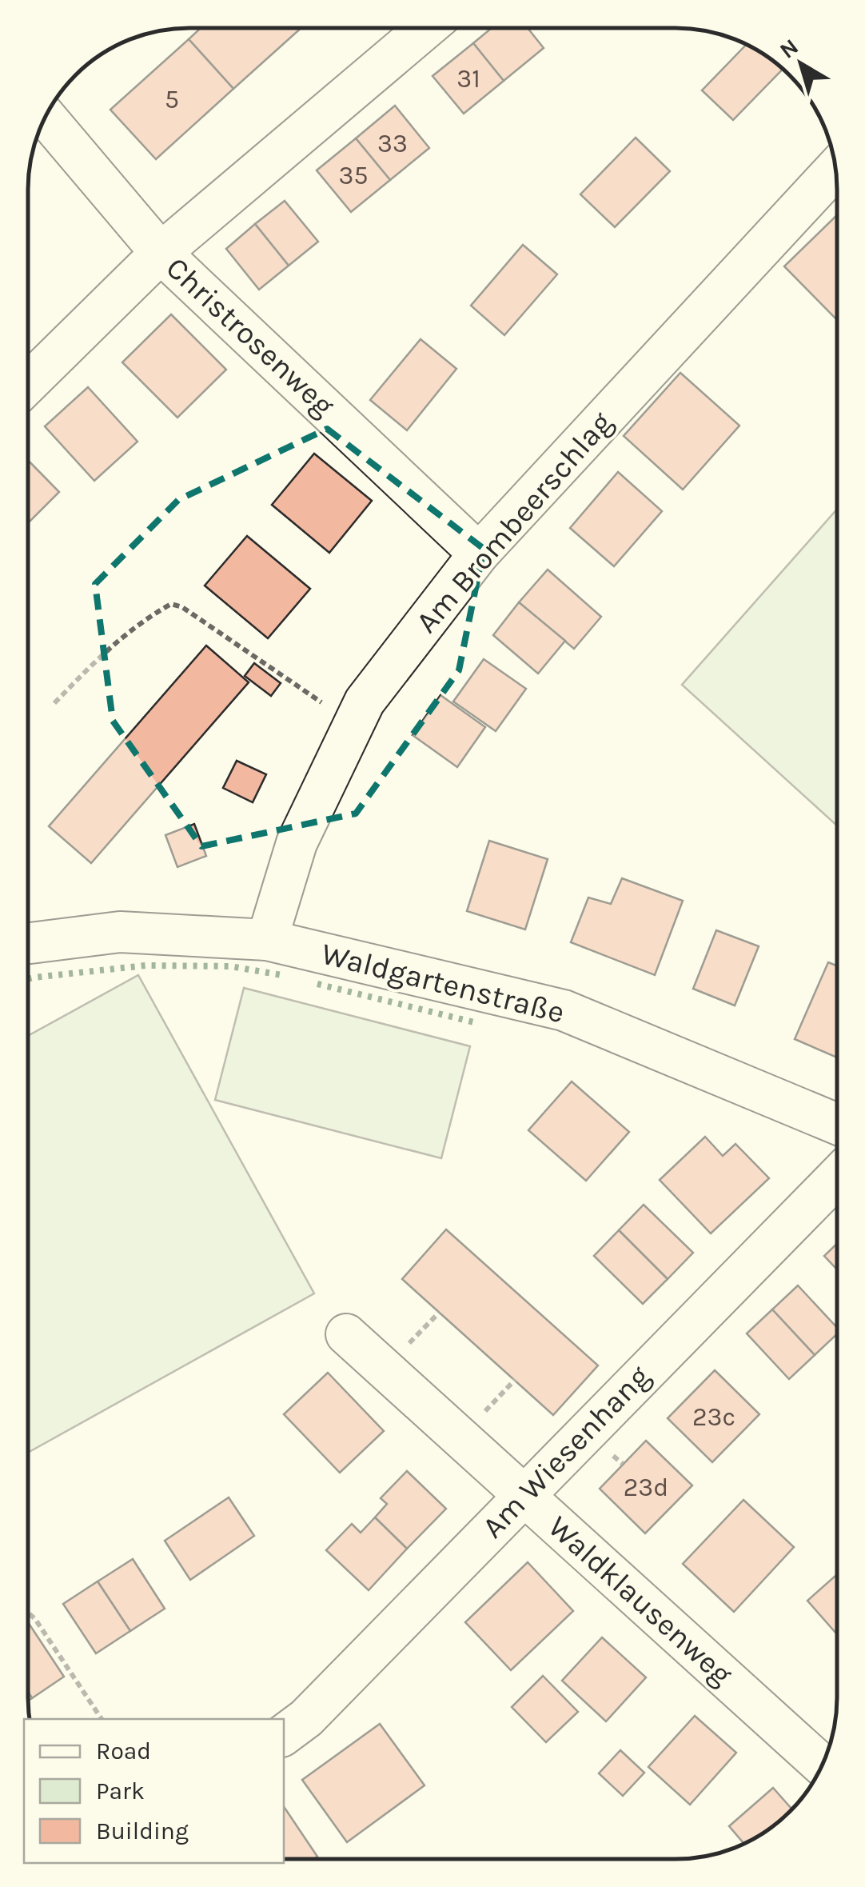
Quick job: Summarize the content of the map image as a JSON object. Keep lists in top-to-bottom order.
{
  "streets": {
    "street": [
      "Christrosenweg",
      "Am Brombeerschlag",
      "Waldgartenstraße",
      "Am Wiesenhang",
      "Waldklausenweg"
    ]
  },
  "crossings": [
    ["Christrosenweg", "Am Brombeerschlag"],
    ["Am Brombeerschlag", "Waldgartenstraße"],
    ["Am Wiesenhang", "Waldklausenweg"]
  ],
  "house_numbers": [
    "31",
    "5",
    "33",
    "35",
    "23c",
    "23d"
  ],
  "legend": ["Road", "Park", "Building"],
  "north": "top left"
}
